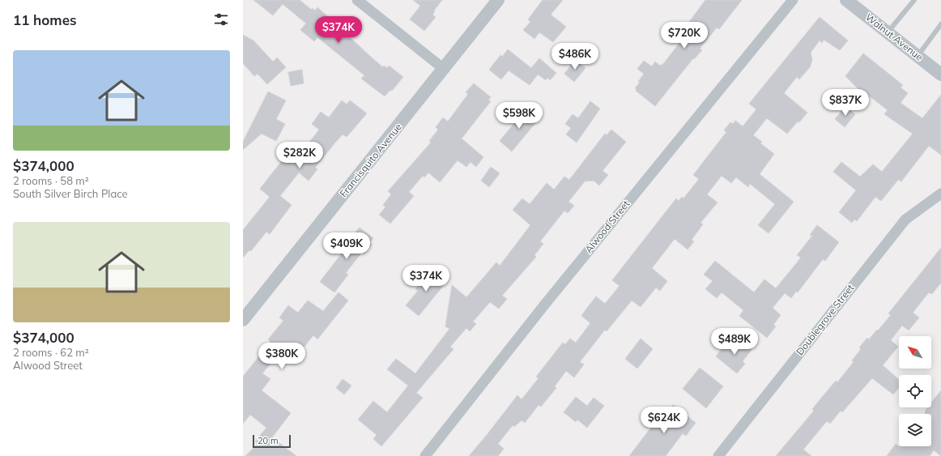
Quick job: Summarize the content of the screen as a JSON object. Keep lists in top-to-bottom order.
{
  "streets": {
    "street": [
      "Walnut Avenue",
      "Francisquito Avenue",
      "Alwood Street",
      "Doublegrove Street"
    ]
  },
  "scale_bar": "20 m",
  "north": "top left",
  "page": {
    "heading": "11 homes",
    "price": [
      "$374K",
      "$720K",
      "$486K",
      "$837K",
      "$598K",
      "$282K",
      "$409K",
      "$374K",
      "$489K",
      "$380K",
      "$624K"
    ],
    "list": [
      {
        "name": "$374,000",
        "note": "2 rooms · 58 m² · South Silver Birch Place"
      },
      {
        "name": "$374,000",
        "note": "2 rooms · 62 m² · Alwood Street"
      }
    ],
    "scale": "20 m"
  }
}
